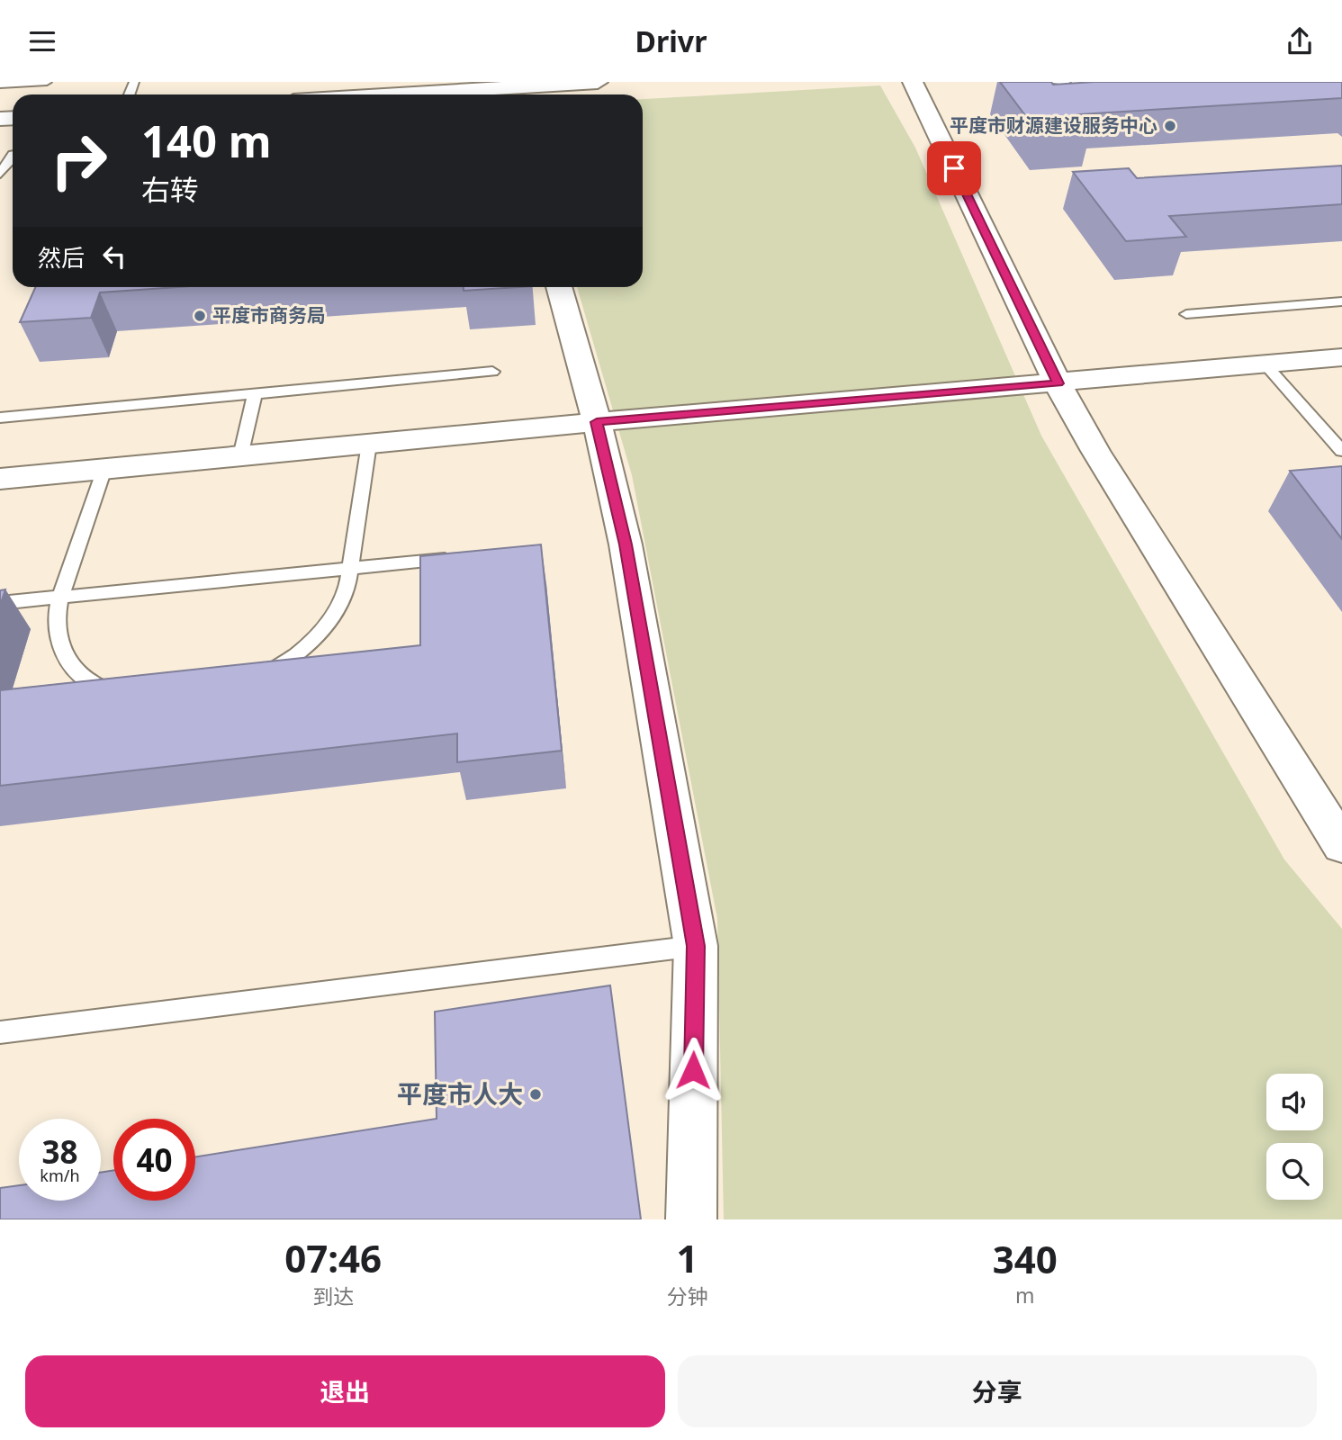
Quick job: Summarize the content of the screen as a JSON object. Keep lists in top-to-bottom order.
{
  "places": ["平度市财源建设服务中心", "平度市商务局", "平度市人大"],
  "page": {
    "header": "Drivr",
    "turn": ["140 m", "右转"],
    "then": "然后",
    "speed": "38 km/h",
    "limit": "40",
    "eta": [
      "07:46",
      "到达",
      "1",
      "分钟",
      "340",
      "m"
    ],
    "buttons": ["退出", "分享"]
  }
}
